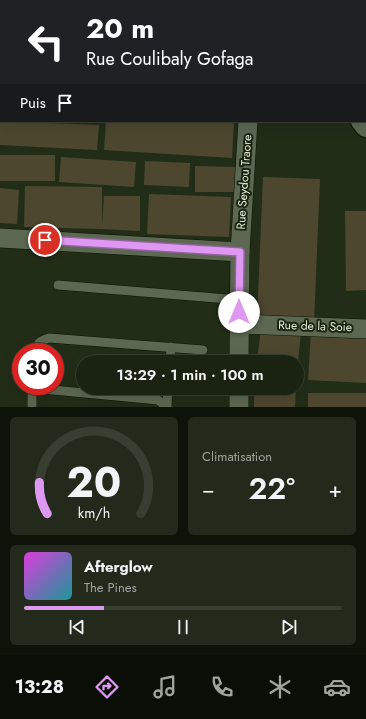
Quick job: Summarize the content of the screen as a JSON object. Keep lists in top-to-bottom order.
{
  "streets": {
    "street": ["Rue Seydou Traore", "Rue de la Soie"]
  },
  "crossings": [
    ["Rue Seydou Traore", "Rue de la Soie"]
  ],
  "page": {
    "turn": ["20 m", "Rue Coulibaly Gofaga"],
    "then": "Puis",
    "limit": "30",
    "trip": "13:29 · 1 min · 100 m",
    "tile": "Climatisation",
    "heat": ["−", "22°", "+"],
    "song": ["Afterglow", "The Pines"],
    "tabs": "13:28",
    "gauge": ["20", "km/h"]
  }
}
